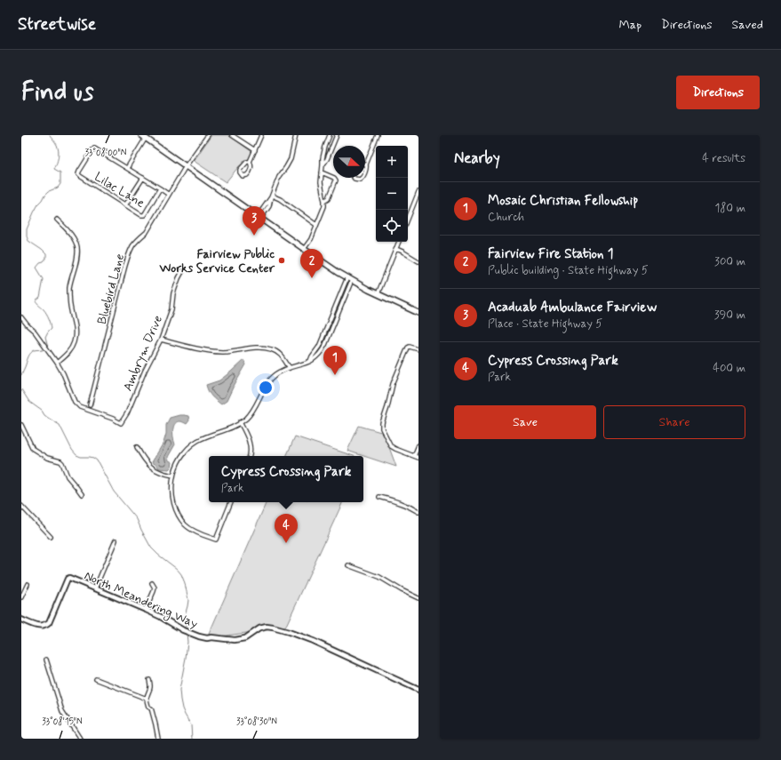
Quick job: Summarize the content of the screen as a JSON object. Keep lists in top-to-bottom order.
{
  "streets": {
    "street": [
      "Lilac Lane",
      "Bluebird Lane",
      "Ambrym Drive",
      "North Meandering Way"
    ]
  },
  "places": ["Fairview Public Works Service Center"],
  "north": "right",
  "page": {
    "header": "Streetwise",
    "nav": ["Map", "Directions", "Saved"],
    "buttons": [
      "Directions",
      ["Save", "Share"]
    ],
    "title": "Find us",
    "heading": ["Nearby", "4 results"],
    "map_buttons": ["+", "−"],
    "list": [
      {
        "mark": "1",
        "name": "Mosaic Christian Fellowship",
        "note": "Church",
        "value": "180 m"
      },
      {
        "mark": "2",
        "name": "Fairview Fire Station 1",
        "note": "Public building · State Highway 5",
        "value": "300 m"
      },
      {
        "mark": "3",
        "name": "Acaduab Ambulance Fairview",
        "note": "Place · State Highway 5",
        "value": "390 m"
      },
      {
        "mark": "4",
        "name": "Cypress Crossing Park",
        "note": "Park",
        "value": "400 m"
      }
    ],
    "pins": [
      "3",
      "2",
      "1",
      "4"
    ],
    "popup": ["Cypress Crossing Park", "Park"]
  },
  "coordinates": ["33°08'00\"N", "33°08'15\"N", "33°08'30\"N"]
}
